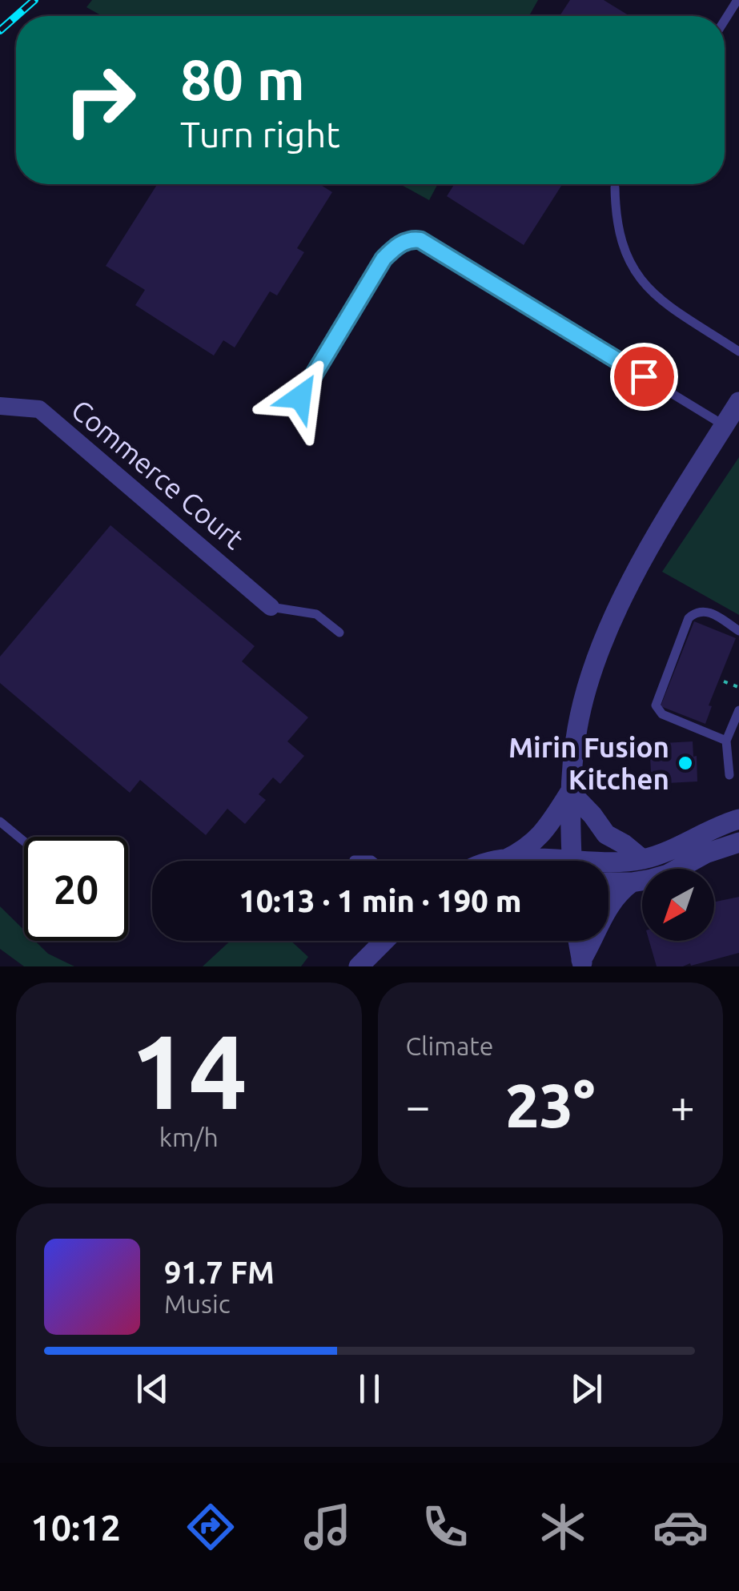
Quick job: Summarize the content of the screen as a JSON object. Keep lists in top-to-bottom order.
{
  "streets": {
    "street": ["Commerce Court"]
  },
  "places": ["Mirin Fusion Kitchen"],
  "north": "bottom left",
  "page": {
    "turn": ["80 m", "Turn right"],
    "limit": "20",
    "trip": "10:13 · 1 min · 190 m",
    "tile": [
      ["14", "km/h"],
      "Climate"
    ],
    "heat": ["−", "23°", "+"],
    "song": ["91.7 FM", "Music"],
    "tabs": "10:12"
  }
}
